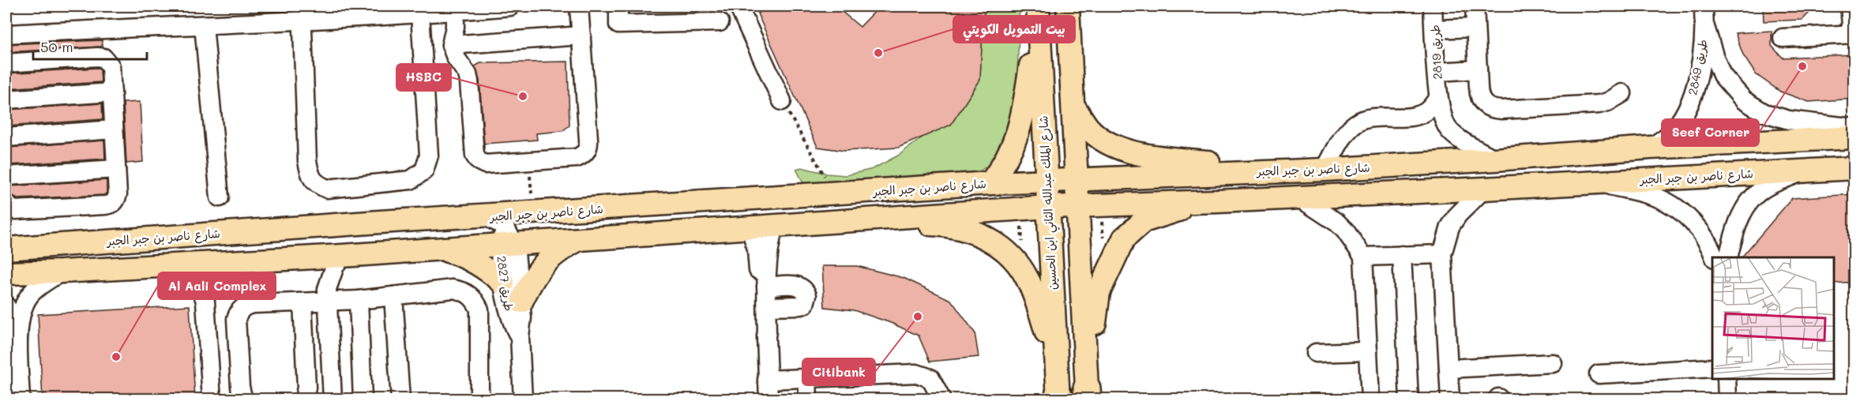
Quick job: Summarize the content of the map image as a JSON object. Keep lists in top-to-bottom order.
{
  "streets": {
    "main road": ["شارع ناصر بن جبر الجبر", "شارع الملك عبدالله الثاني ابن الحسين"],
    "street": ["طريق 2819", "طريق 2849", "طريق 2827"]
  },
  "crossings": [
    ["طريق 2819", "شارع ناصر بن جبر الجبر"],
    ["طريق 2849", "شارع ناصر بن جبر الجبر"],
    ["شارع ناصر بن جبر الجبر", "شارع الملك عبدالله الثاني ابن الحسين"],
    ["شارع ناصر بن جبر الجبر", "طريق 2827"]
  ],
  "places": [
    "بيت التمويل الكويتي",
    "Seef Corner",
    "HSBC",
    "Citibank",
    "Al Aali Complex"
  ],
  "scale_bar": "50 m"
}
